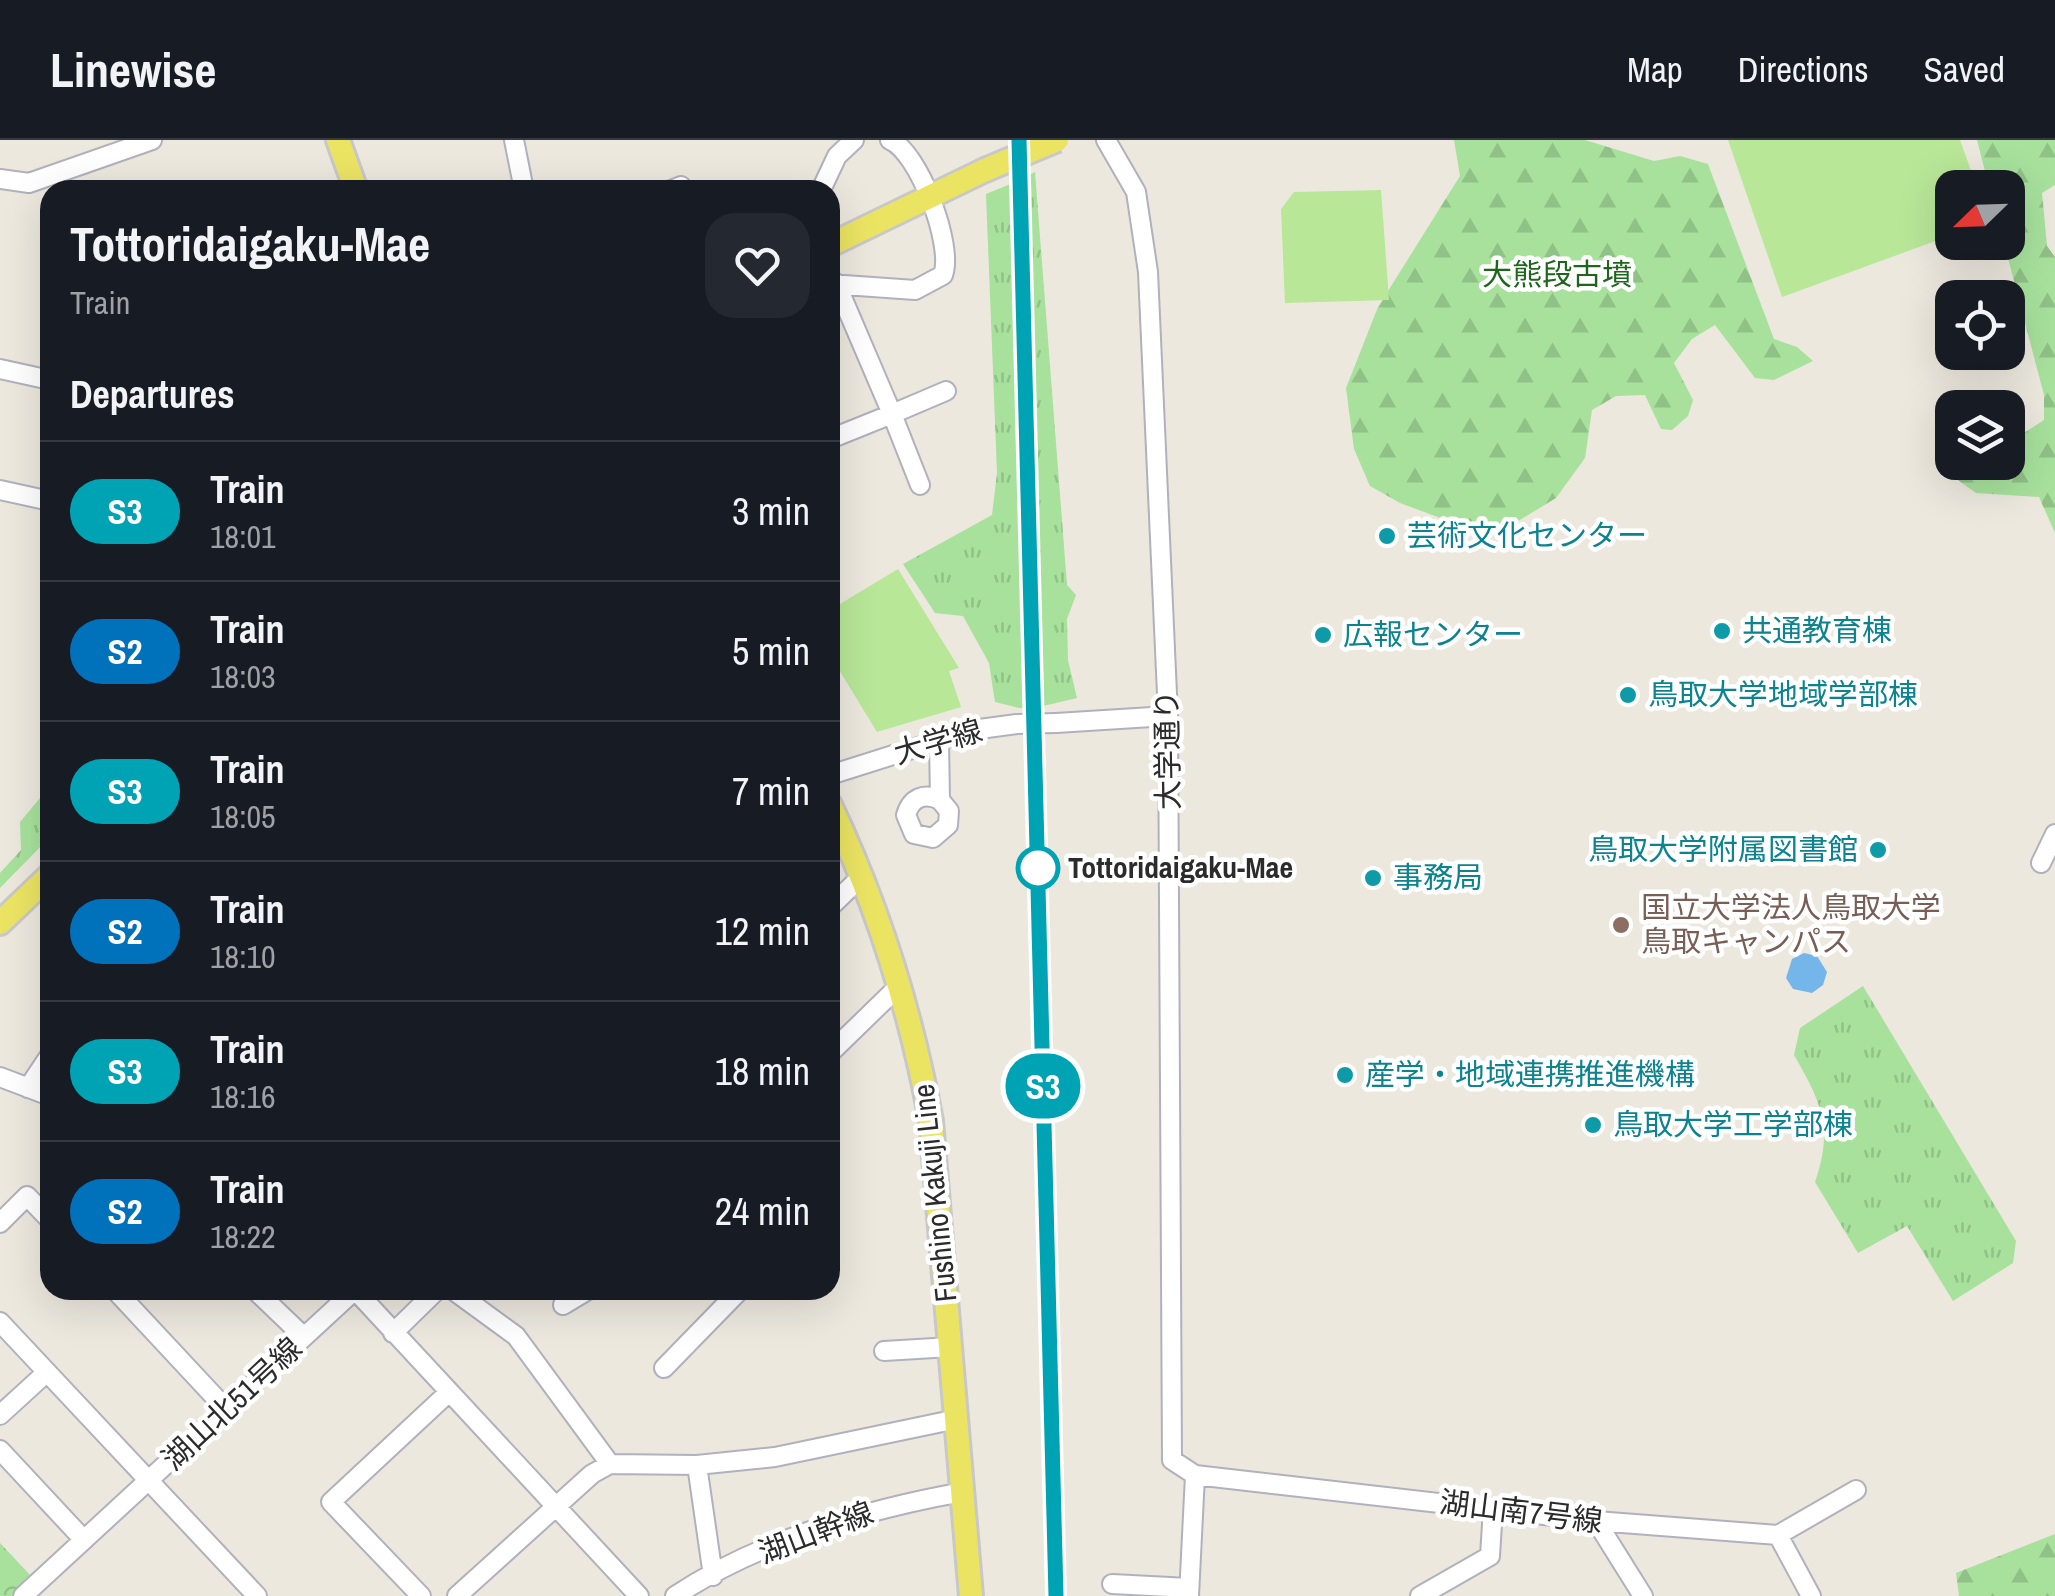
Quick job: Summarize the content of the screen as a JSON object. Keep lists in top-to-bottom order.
{
  "streets": {
    "main road": ["Fushino Kakuji Line"],
    "street": [
      "大学線",
      "大学通り",
      "湖山北51号線",
      "湖山南7号線",
      "湖山幹線"
    ]
  },
  "crossings": [
    ["大学線", "大学通り"],
    ["大学通り", "湖山南7号線"],
    ["Fushino Kakuji Line", "湖山幹線"]
  ],
  "parks": ["大熊段古墳"],
  "places": [
    "芸術文化センター",
    "共通教育棟",
    "広報センター",
    "鳥取大学地域学部棟",
    "鳥取大学附属図書館",
    "Tottoridaigaku-Mae",
    "事務局",
    "国立大学法人鳥取大学 鳥取キャンパス",
    "産学・地域連携推進機構",
    "鳥取大学工学部棟"
  ],
  "north": "bottom left",
  "page": {
    "header": "Linewise",
    "nav": ["Map", "Directions", "Saved"],
    "on_map": "S3",
    "heading": [
      ["Tottoridaigaku-Mae", "Train"],
      "Departures"
    ],
    "list": [
      {
        "mark": "S3",
        "name": "Train",
        "note": "18:01",
        "value": "3 min"
      },
      {
        "mark": "S2",
        "name": "Train",
        "note": "18:03",
        "value": "5 min"
      },
      {
        "mark": "S3",
        "name": "Train",
        "note": "18:05",
        "value": "7 min"
      },
      {
        "mark": "S2",
        "name": "Train",
        "note": "18:10",
        "value": "12 min"
      },
      {
        "mark": "S3",
        "name": "Train",
        "note": "18:16",
        "value": "18 min"
      },
      {
        "mark": "S2",
        "name": "Train",
        "note": "18:22",
        "value": "24 min"
      }
    ]
  }
}
